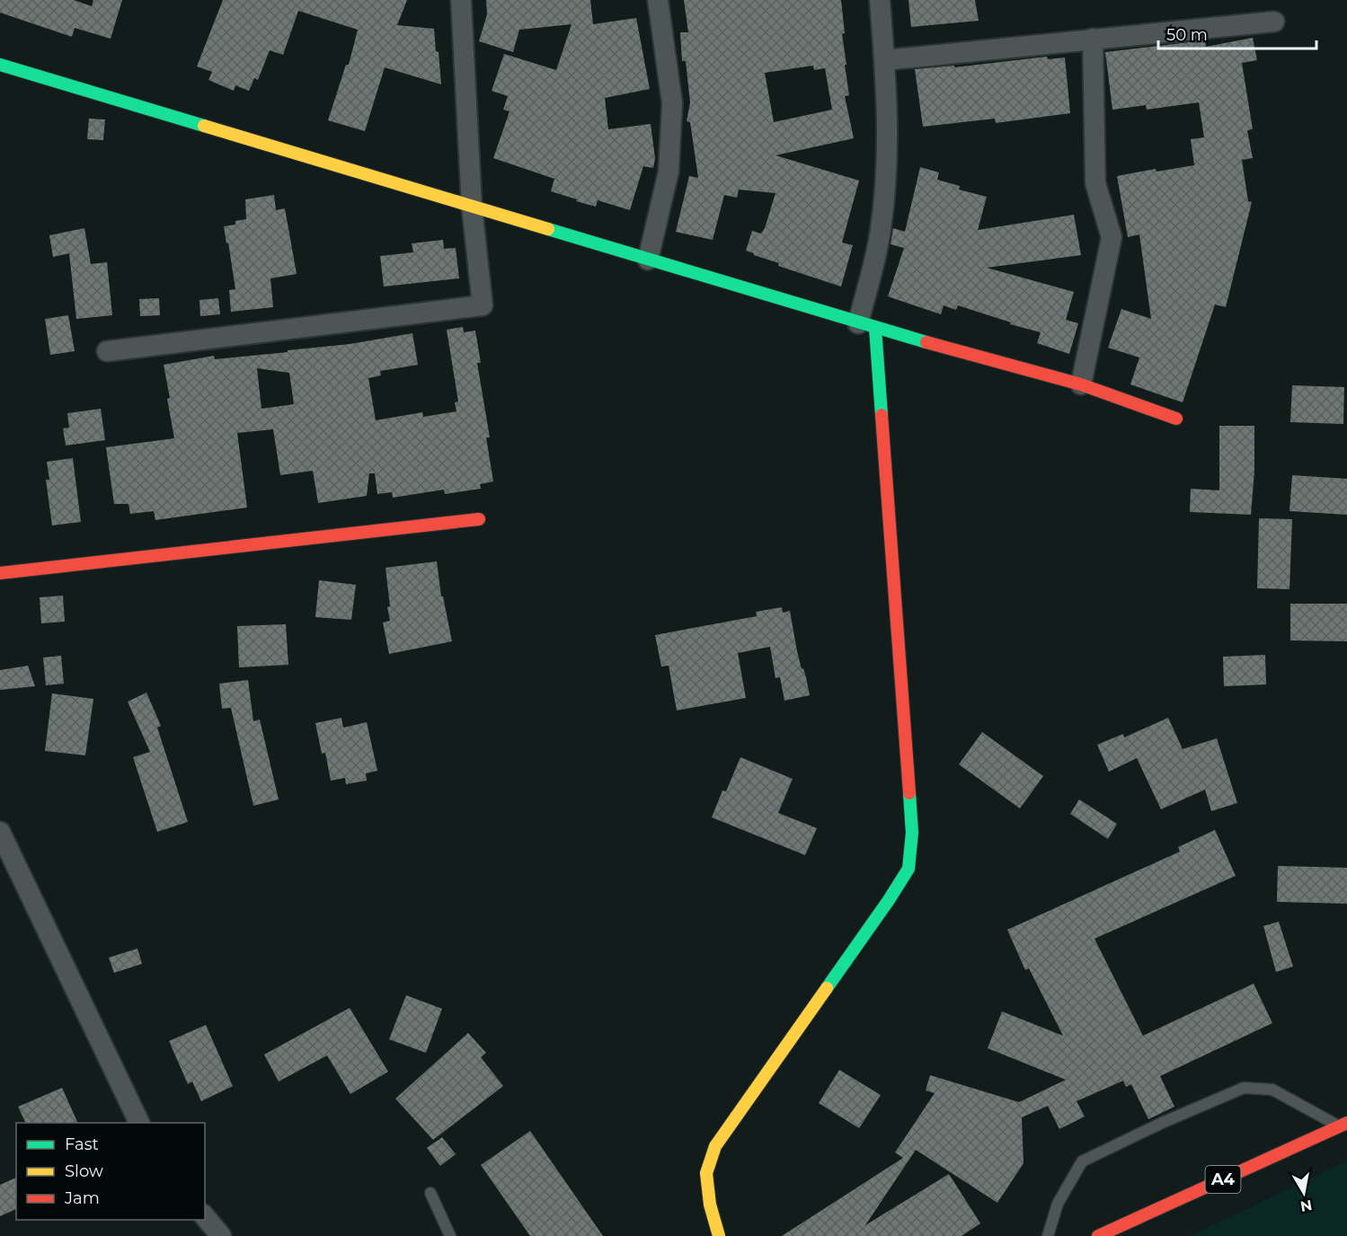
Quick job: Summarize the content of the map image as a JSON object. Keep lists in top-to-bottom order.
{
  "streets": {
    "street": ["A4"]
  },
  "legend": ["Fast", "Slow", "Jam"],
  "scale_bar": "50 m",
  "north": "bottom"
}
